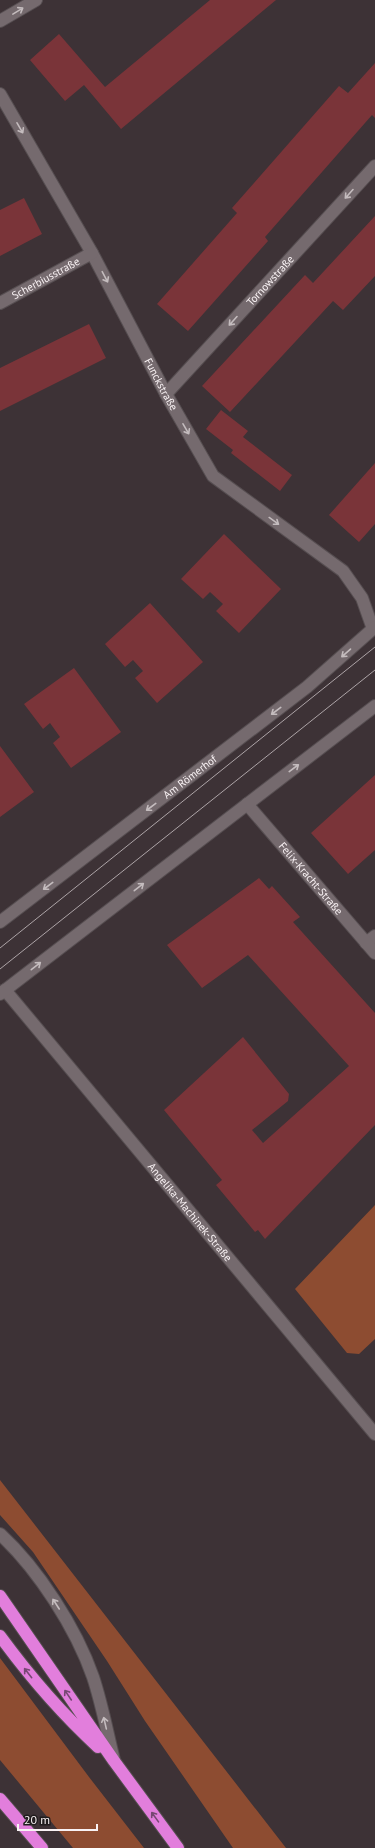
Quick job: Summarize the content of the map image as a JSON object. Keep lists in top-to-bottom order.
{
  "streets": {
    "street": [
      "Scherbiusstraße",
      "Tornowstraße",
      "Funckstraße",
      "Am Römerhof",
      "Felix-Kracht-Straße",
      "Angelika-Machinek-Straße"
    ]
  },
  "crossings": [
    ["Scherbiusstraße", "Funckstraße"],
    ["Tornowstraße", "Funckstraße"],
    ["Funckstraße", "Am Römerhof"]
  ],
  "one_way": ["Tornowstraße", "Funckstraße"],
  "scale_bar": "20 m"
}
